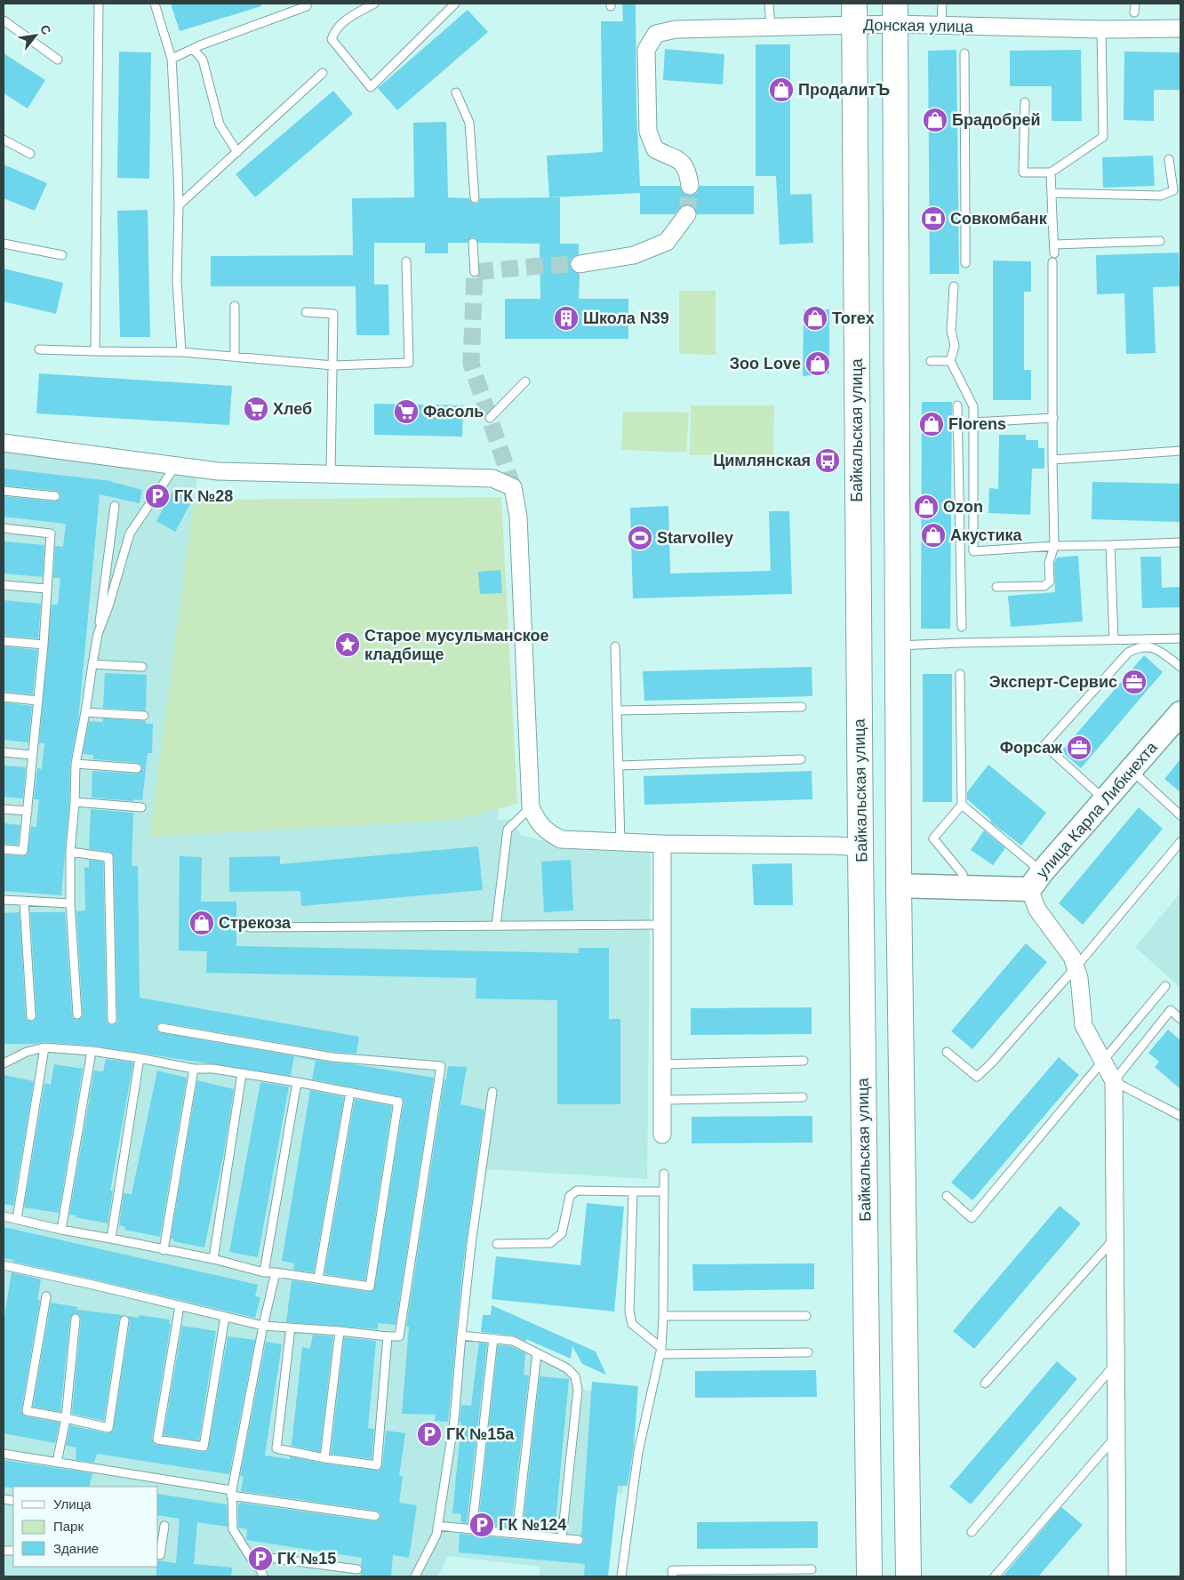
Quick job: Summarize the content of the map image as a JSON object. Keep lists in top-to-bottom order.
{
  "streets": {
    "main road": ["Байкальская улица"],
    "street": ["Донская улица", "улица Карла Либкнехта"]
  },
  "crossings": [
    ["Донская улица", "Байкальская улица"]
  ],
  "places": {
    "shop": [
      "ПродалитЪ",
      "Брадобрей",
      "Torex",
      "Зоо Love",
      "Florens",
      "Ozon",
      "Акустика",
      "Стрекоза"
    ],
    "bank": ["Совкомбанк"],
    "building": ["Школа N39"],
    "supermarket": ["Хлеб", "Фасоль"],
    "bus stop": ["Цимлянская"],
    "parking": [
      "ГК №28",
      "ГК №15а",
      "ГК №124",
      "ГК №15"
    ],
    "sports": ["Starvolley"],
    "place": ["Старое мусульманское кладбище"],
    "office": ["Эксперт-Сервис", "Форсаж"]
  },
  "legend": ["Улица", "Парк", "Здание"],
  "north": "top right"
}
